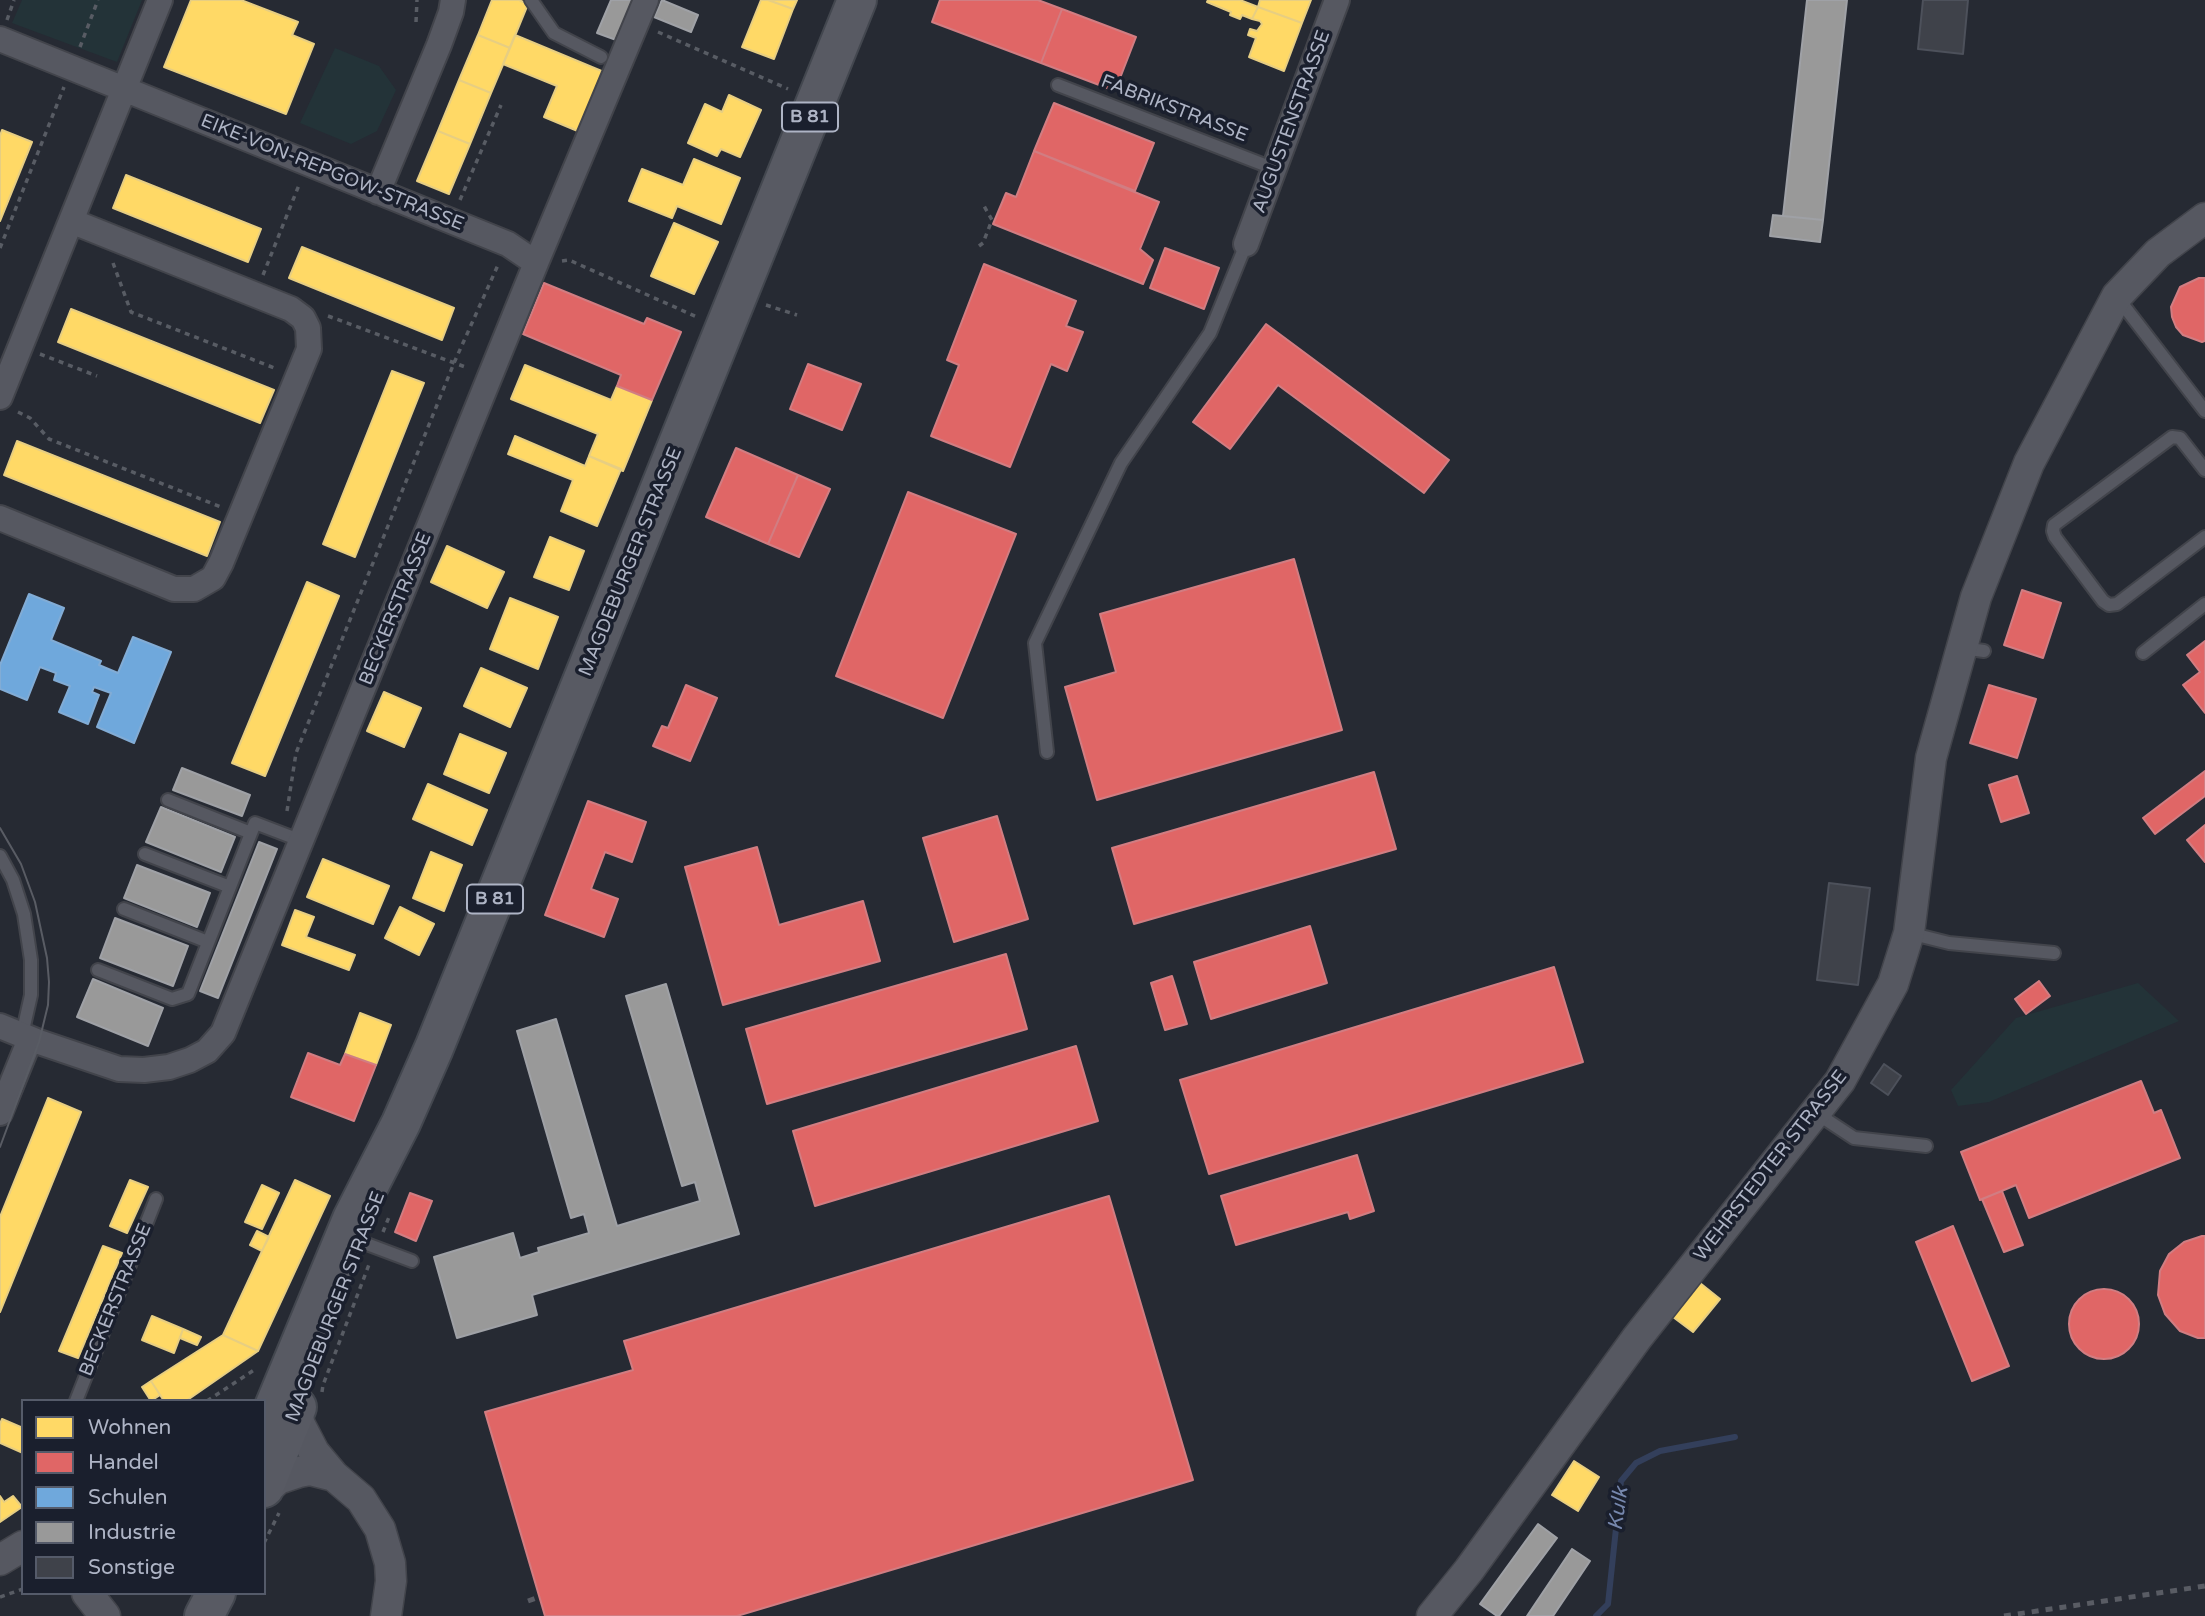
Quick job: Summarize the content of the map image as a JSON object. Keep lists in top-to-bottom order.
{
  "streets": {
    "main road": ["B 81", "MAGDEBURGER STRASSE"],
    "street": [
      "AUGUSTENSTRASSE",
      "EIKE-VON-REPGOW-STRASSE",
      "BECKERSTRASSE",
      "WEHRSTEDTER STRASSE"
    ],
    "lane": ["FABRIKSTRASSE"]
  },
  "crossings": [
    ["FABRIKSTRASSE", "AUGUSTENSTRASSE"],
    ["EIKE-VON-REPGOW-STRASSE", "BECKERSTRASSE"]
  ],
  "water": ["Kulk"],
  "legend": [
    "Wohnen",
    "Handel",
    "Schulen",
    "Industrie",
    "Sonstige"
  ]
}
